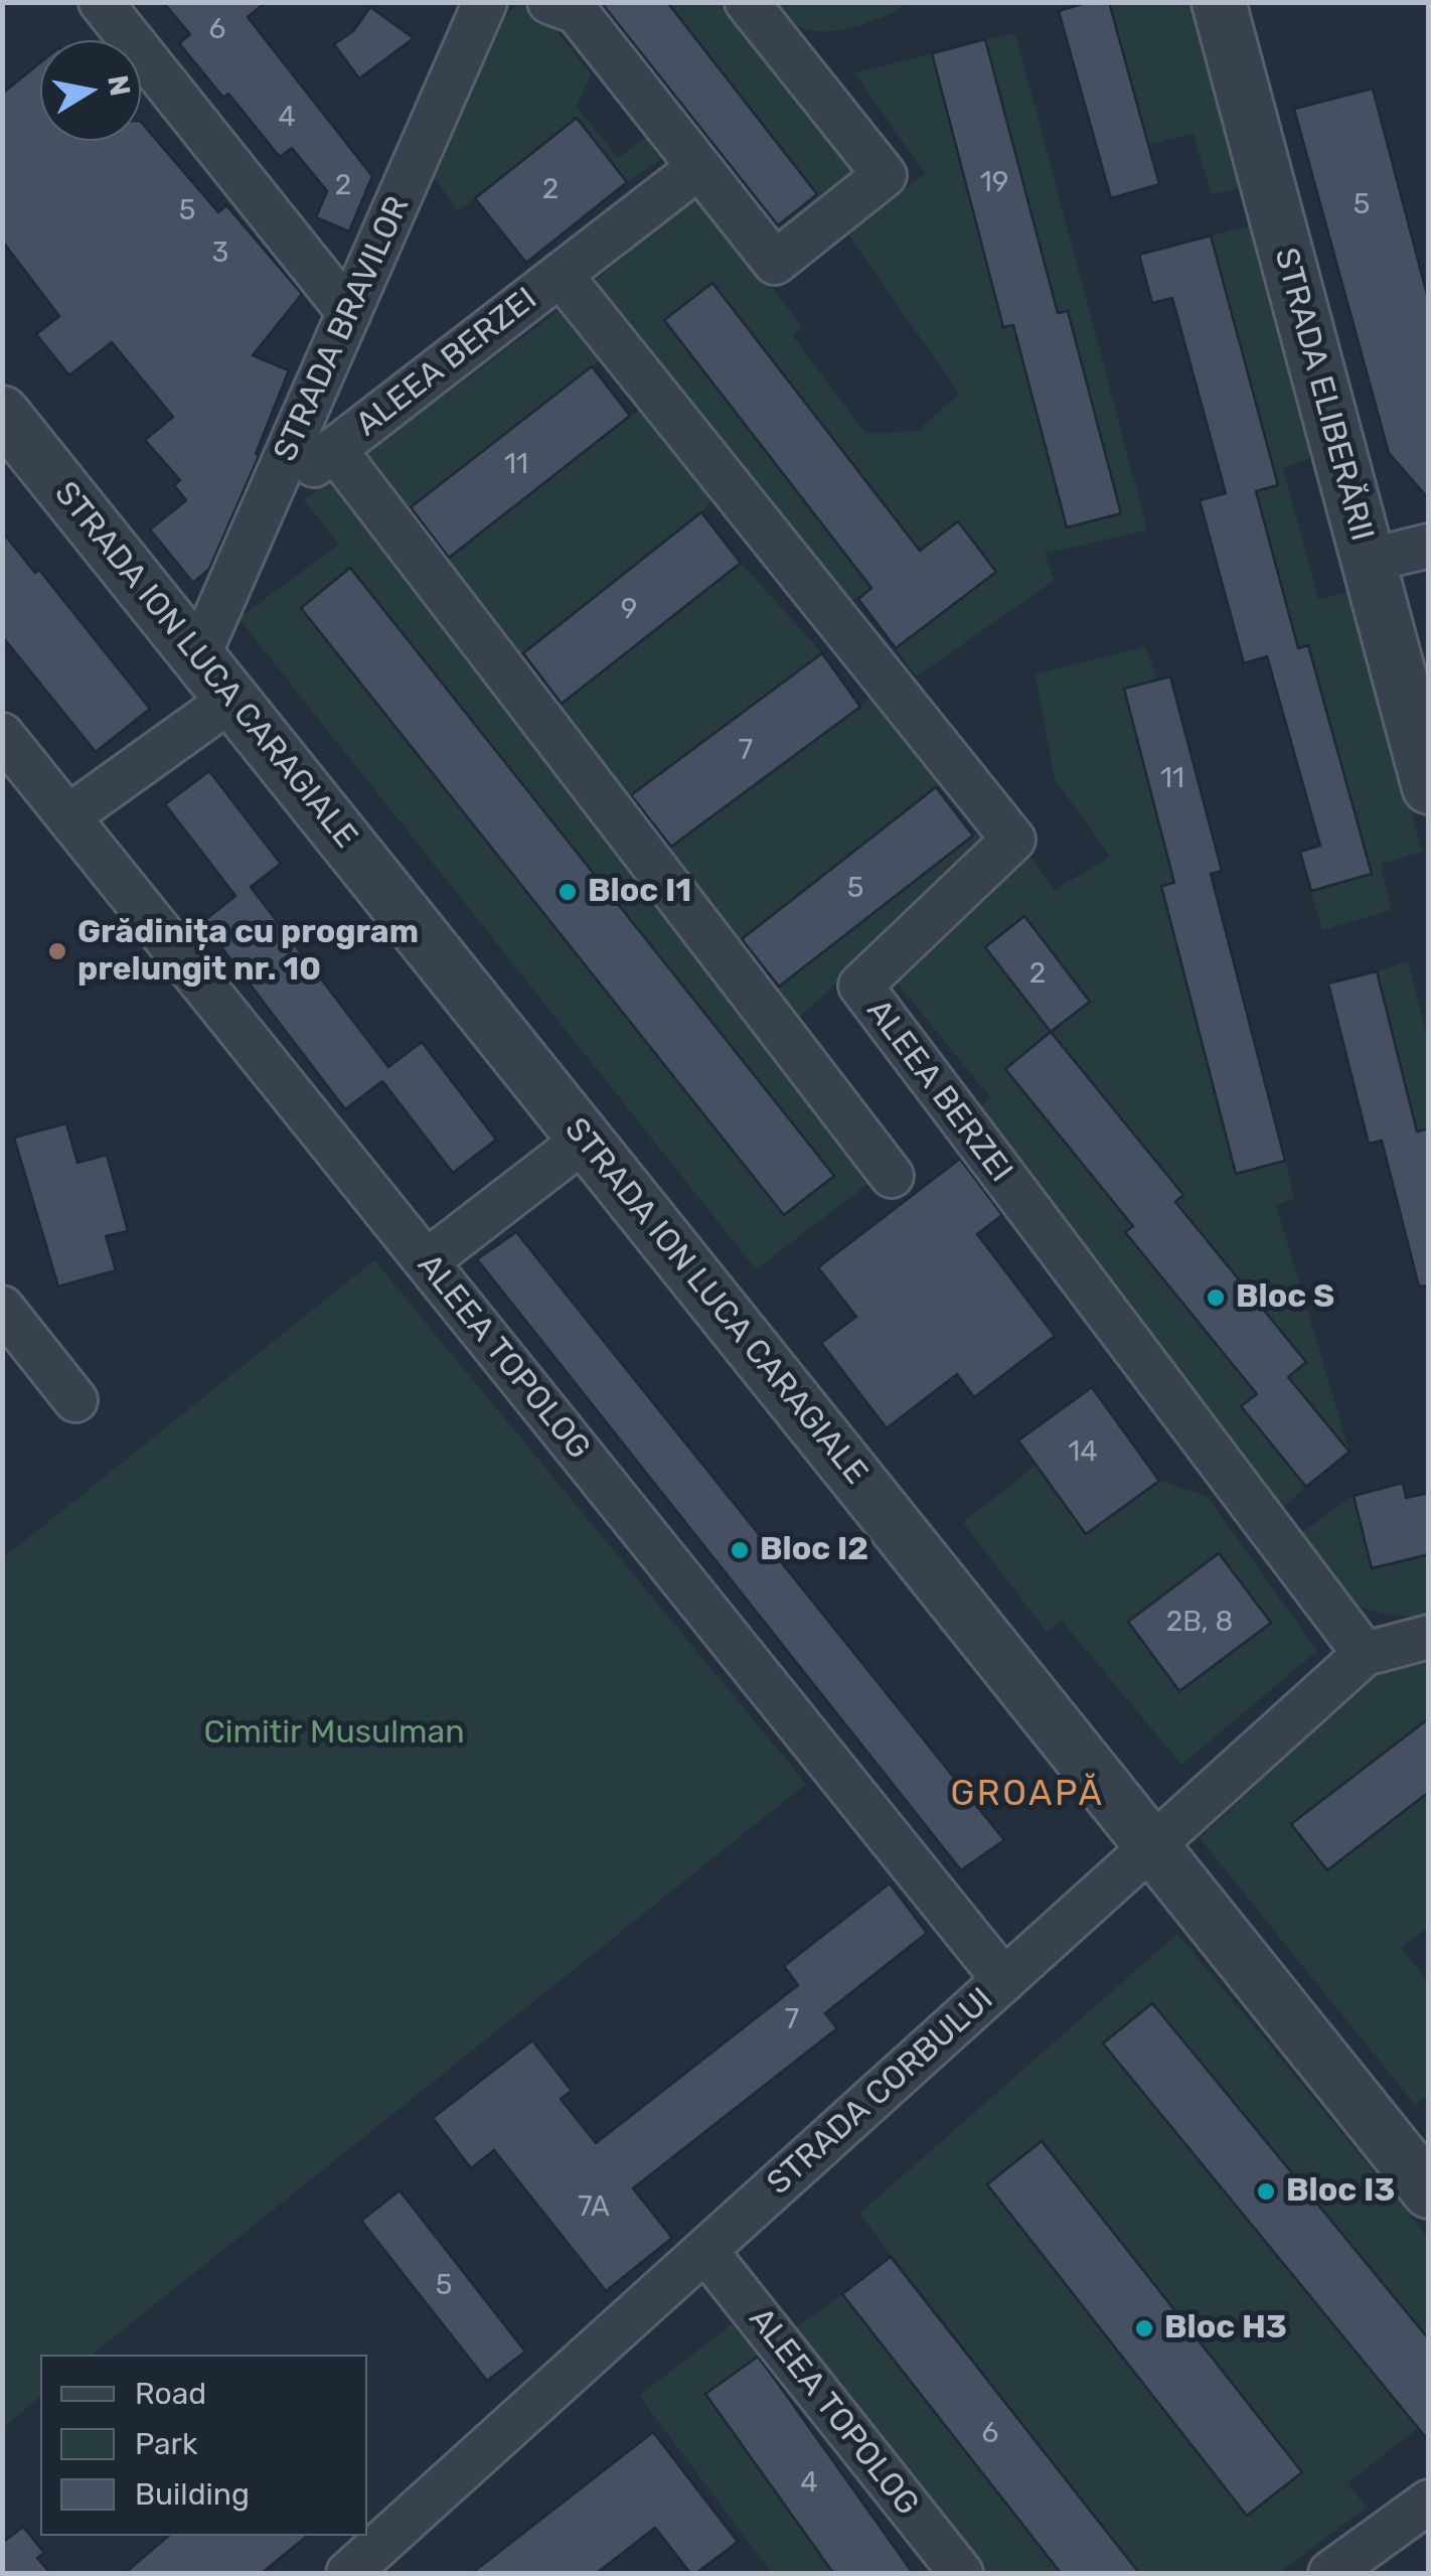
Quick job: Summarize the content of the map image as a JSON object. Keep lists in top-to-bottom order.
{
  "streets": {
    "street": [
      "STRADA BRAVILOR",
      "ALEEA BERZEI",
      "STRADA ELIBERĂRII",
      "STRADA ION LUCA CARAGIALE",
      "ALEEA TOPOLOG",
      "STRADA CORBULUI"
    ]
  },
  "crossings": [
    ["STRADA BRAVILOR", "ALEEA BERZEI"],
    ["STRADA BRAVILOR", "STRADA ION LUCA CARAGIALE"],
    ["ALEEA BERZEI", "STRADA CORBULUI"],
    ["STRADA ION LUCA CARAGIALE", "STRADA CORBULUI"],
    ["ALEEA TOPOLOG", "STRADA CORBULUI"]
  ],
  "districts": ["GROAPĂ"],
  "parks": ["Cimitir Musulman"],
  "places": [
    "Bloc I1",
    "Grădinița cu program prelungit nr. 10",
    "Bloc S",
    "Bloc I2",
    "Bloc I3",
    "Bloc H3"
  ],
  "house_numbers": [
    "6",
    "4",
    "19",
    "2",
    "2",
    "5",
    "5",
    "3",
    "11",
    "9",
    "7",
    "11",
    "5",
    "2",
    "14",
    "2B, 8",
    "7",
    "7A",
    "5",
    "6",
    "4"
  ],
  "legend": ["Road", "Park", "Building"],
  "north": "right"
}
